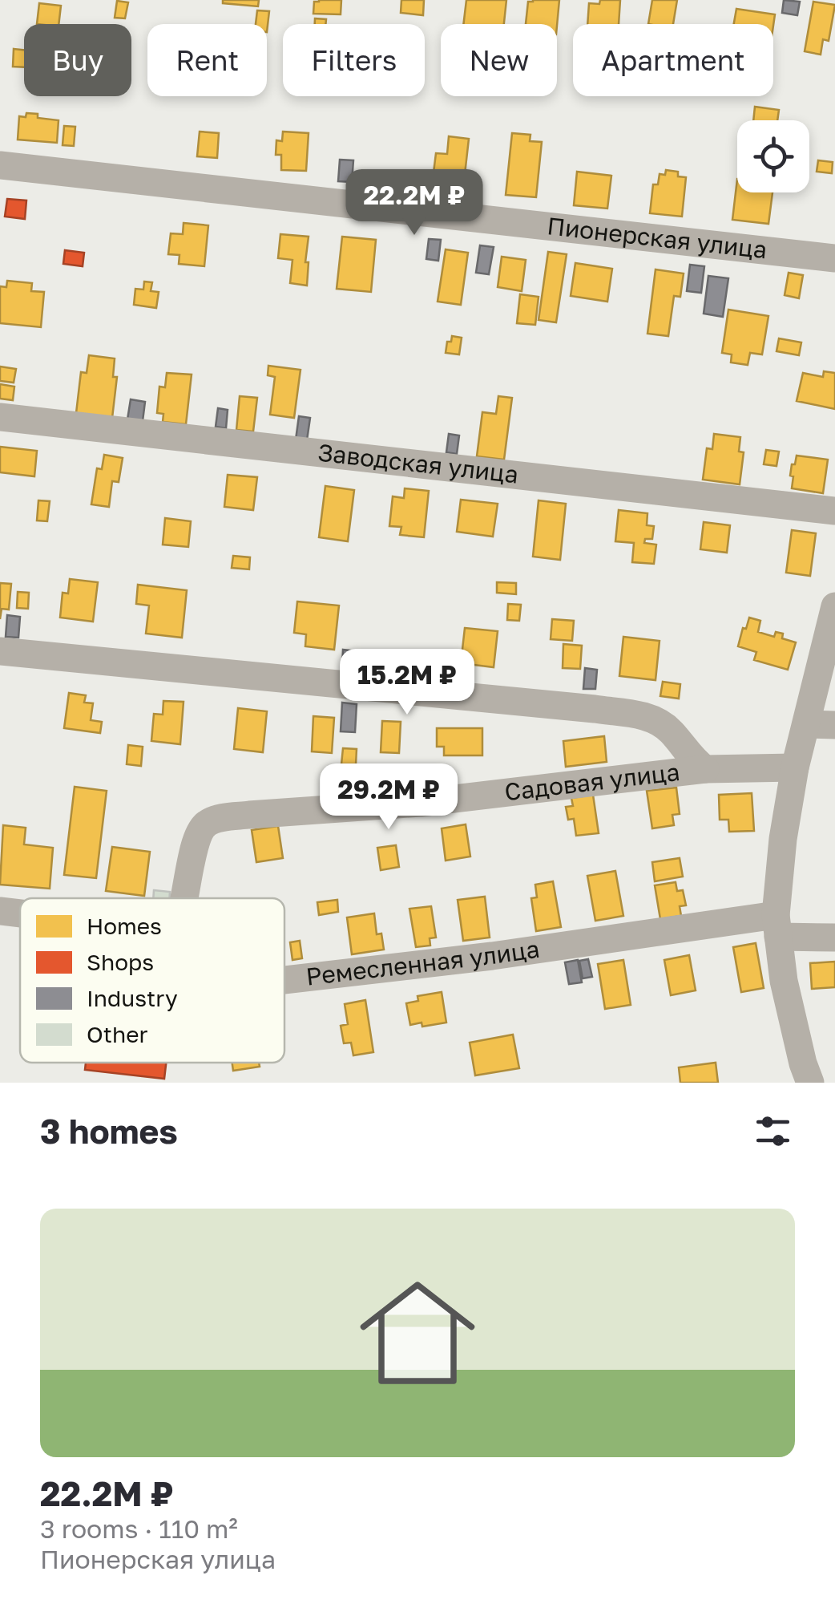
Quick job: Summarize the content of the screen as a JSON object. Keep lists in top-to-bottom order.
{
  "streets": {
    "street": [
      "Пионерская улица",
      "Заводская улица",
      "Садовая улица",
      "Ремесленная улица"
    ]
  },
  "legend": [
    "Homes",
    "Shops",
    "Industry",
    "Other"
  ],
  "page": {
    "chip": [
      "Buy",
      "Rent",
      "Filters",
      "New",
      "Apartment"
    ],
    "price": ["22.2M ₽", "15.2M ₽", "29.2M ₽"],
    "heading": "3 homes",
    "list": [
      {
        "name": "22.2M ₽",
        "note": "3 rooms · 110 m² · Пионерская улица"
      }
    ]
  }
}
